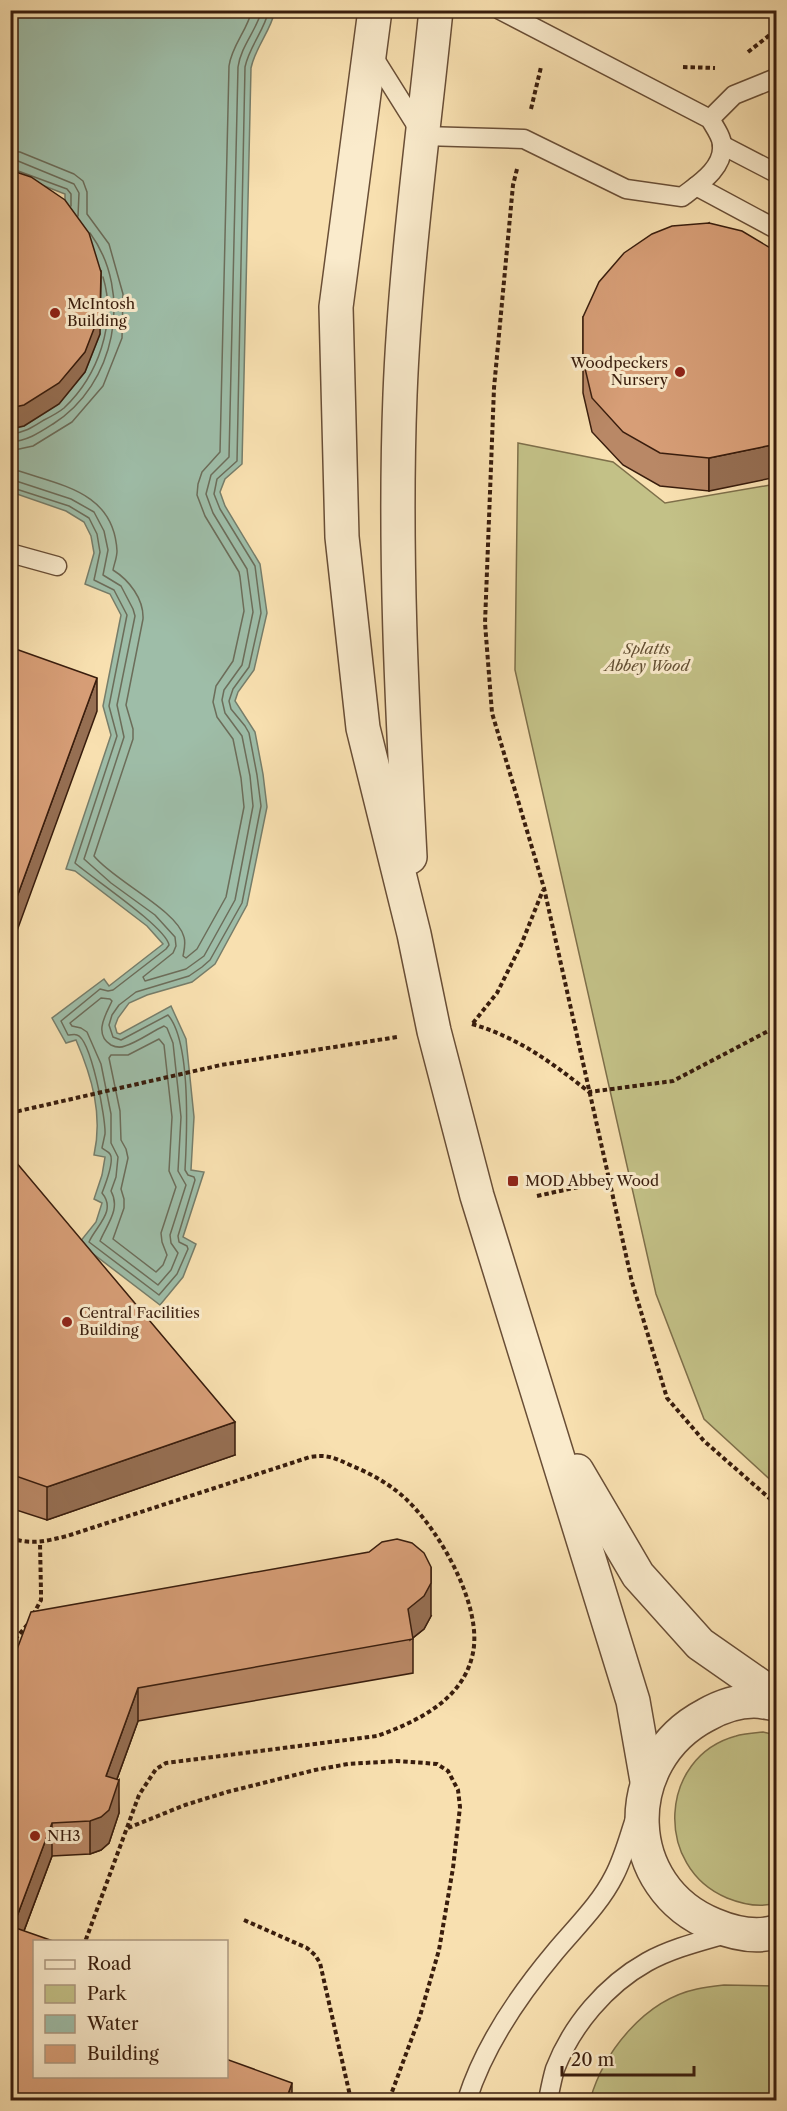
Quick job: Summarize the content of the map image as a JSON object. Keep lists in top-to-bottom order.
{
  "parks": ["Splatts Abbey Wood"],
  "places": {
    "other": [
      "McIntosh Building",
      "Woodpeckers Nursery",
      "Central Facilities Building",
      "NH3"
    ],
    "transit": ["MOD Abbey Wood"]
  },
  "legend": [
    "Road",
    "Park",
    "Water",
    "Building"
  ],
  "scale_bar": "20 m"
}
